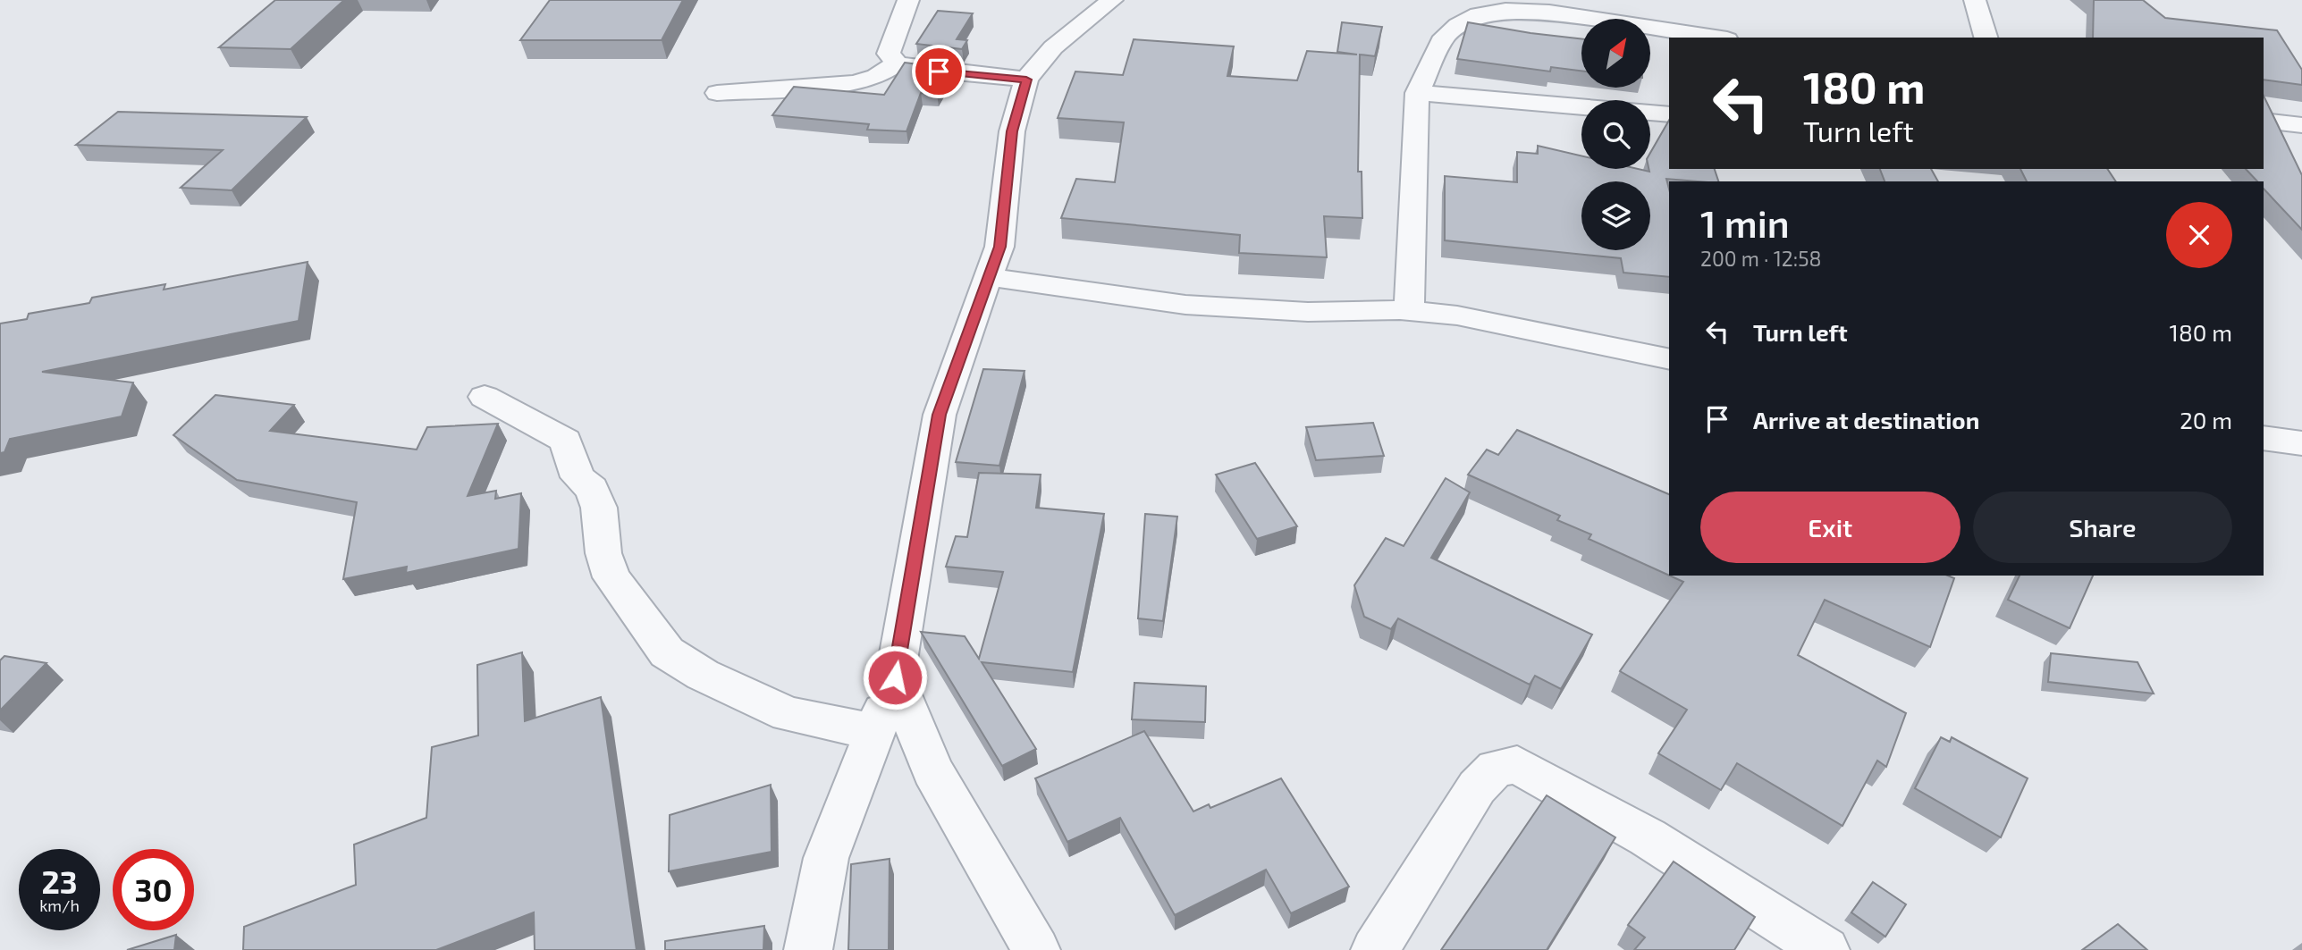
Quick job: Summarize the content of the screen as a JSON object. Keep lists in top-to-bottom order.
{
  "north": "top right",
  "page": {
    "turn": ["180 m", "Turn left"],
    "heading": ["1 min", "200 m · 12:58"],
    "list": [
      {
        "name": "Turn left",
        "value": "180 m"
      },
      {
        "name": "Arrive at destination",
        "value": "20 m"
      }
    ],
    "buttons": ["Exit", "Share"],
    "speed": "23 km/h",
    "limit": "30"
  }
}
